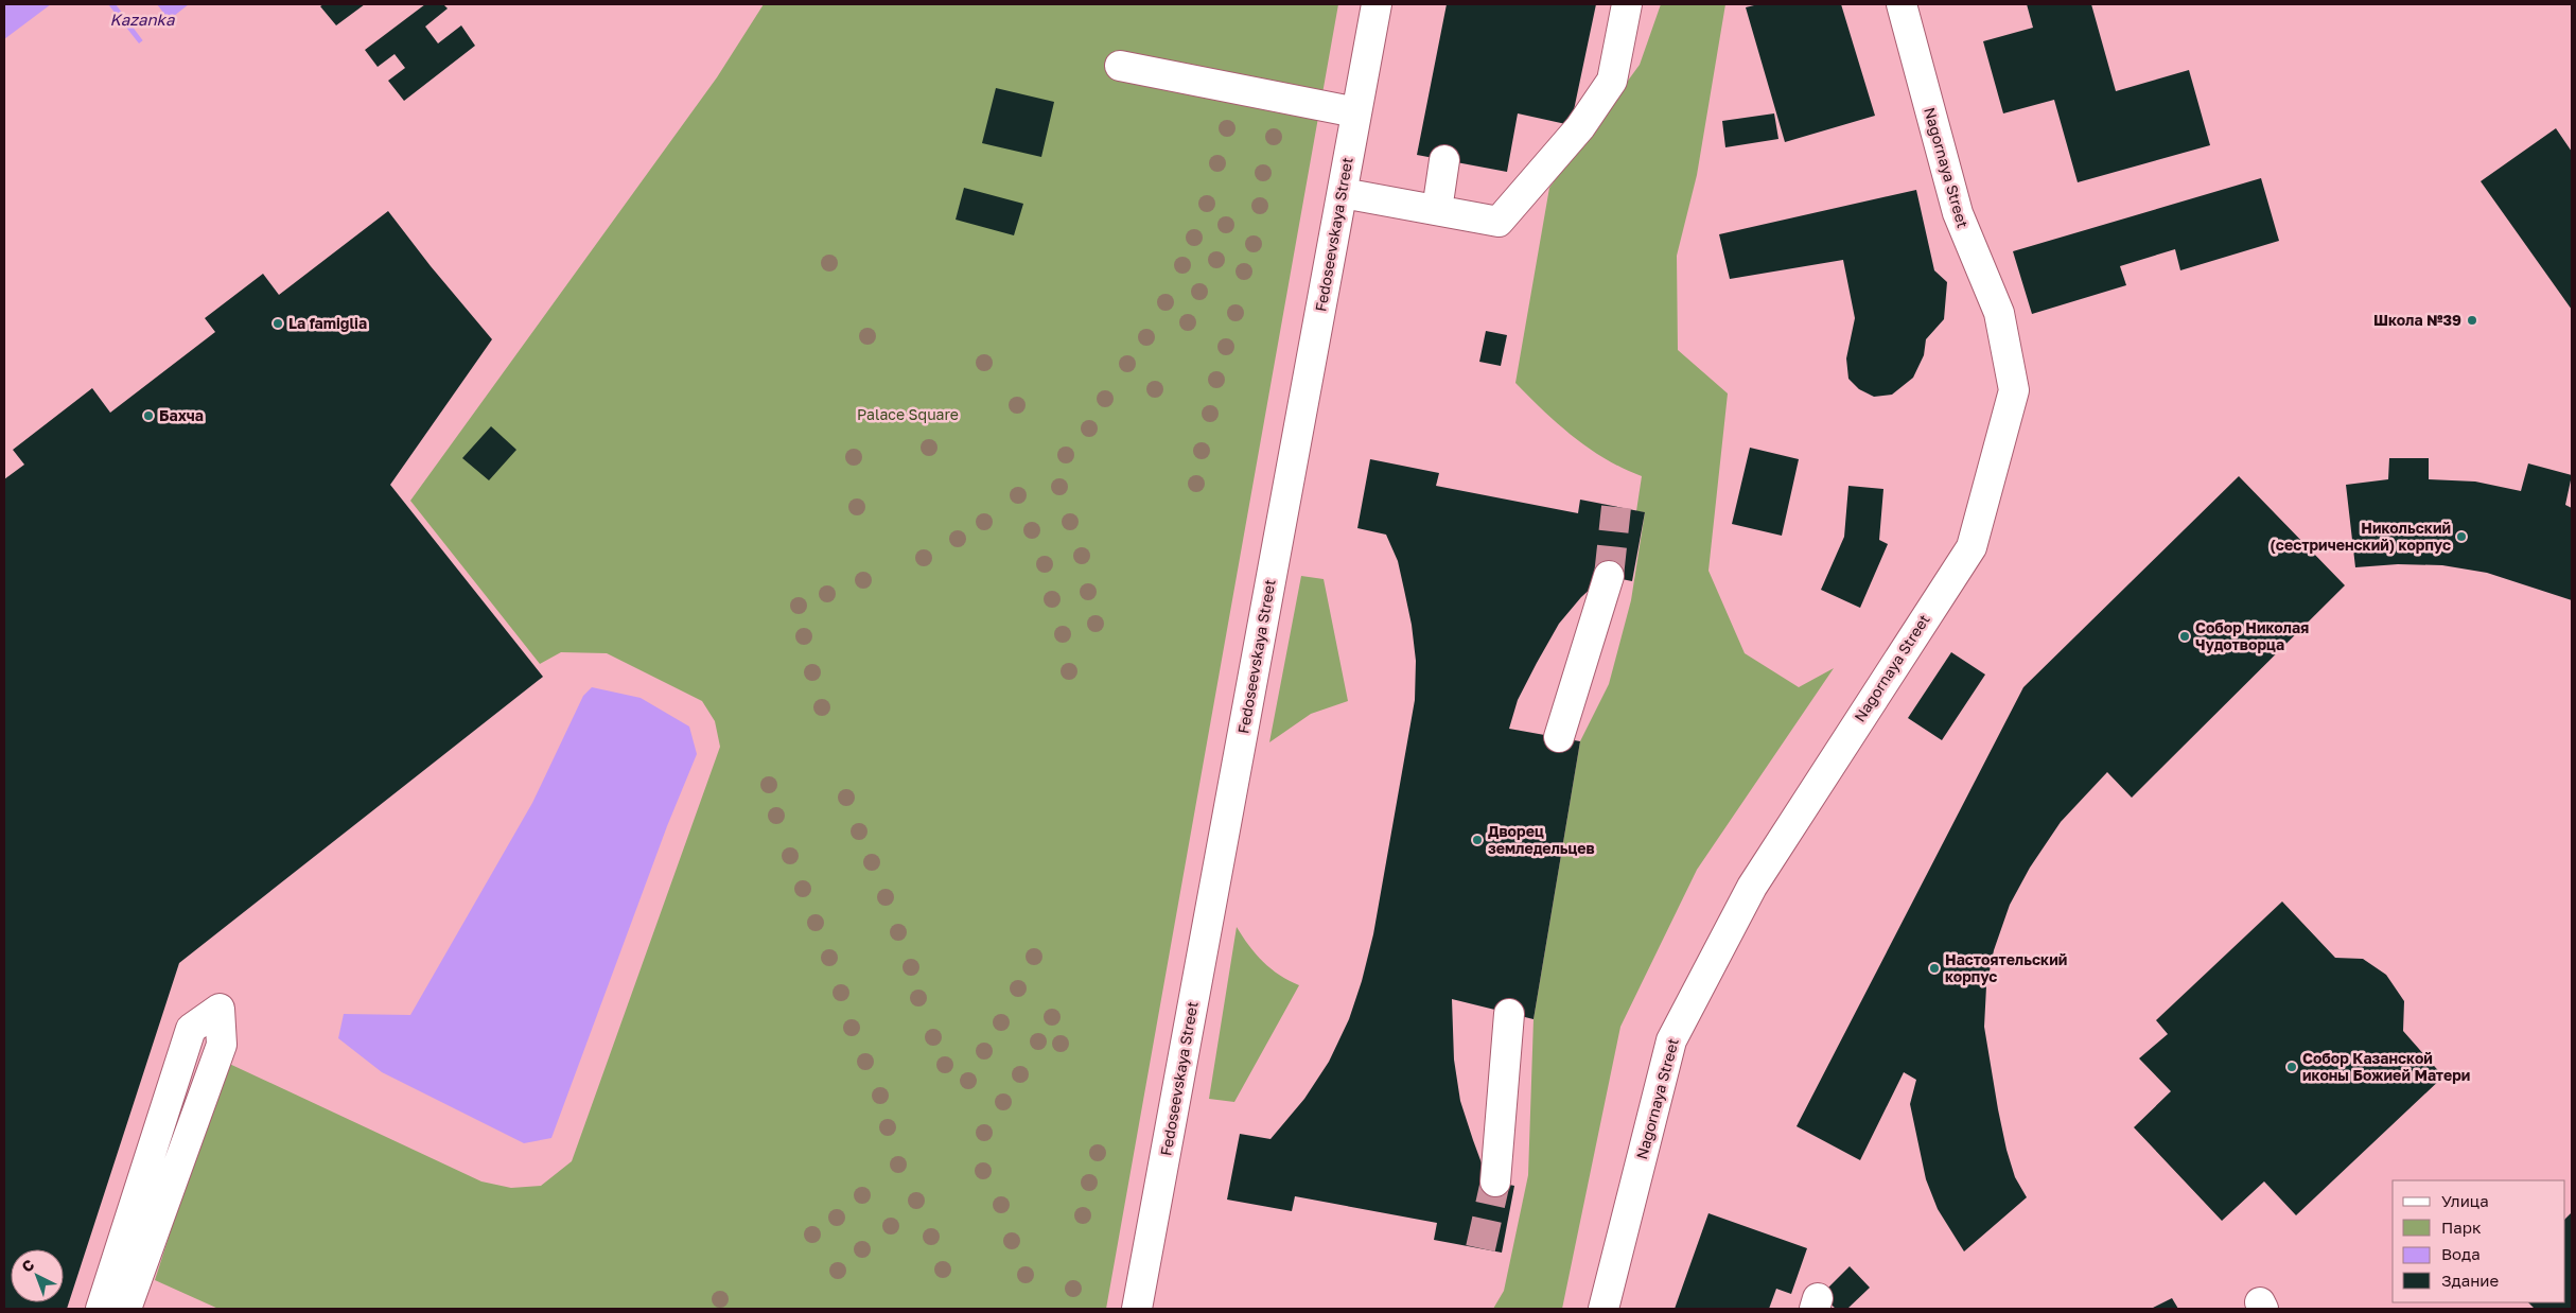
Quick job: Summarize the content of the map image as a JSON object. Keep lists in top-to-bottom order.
{
  "streets": {
    "street": ["Nagornaya Street", "Fedoseevskaya Street"]
  },
  "water": ["Kazanka"],
  "parks": ["Palace Square"],
  "places": [
    "Школа №39",
    "La famiglia",
    "Бахча",
    "Никольский (сестриченский) корпус",
    "Собор Николая Чудотворца",
    "Дворец земледельцев",
    "Настоятельский корпус",
    "Собор Казанской иконы Божией Матери"
  ],
  "legend": [
    "Улица",
    "Парк",
    "Вода",
    "Здание"
  ],
  "north": "top left"
}
